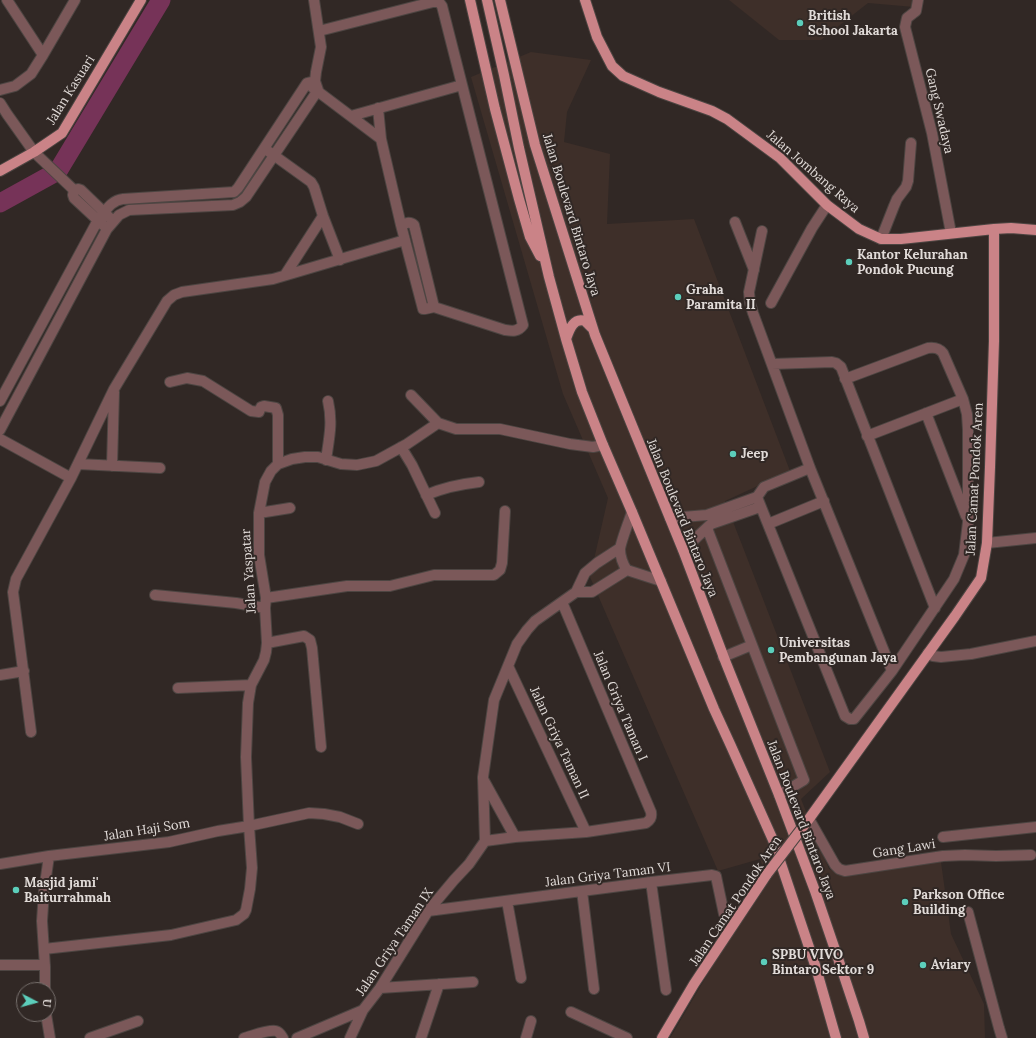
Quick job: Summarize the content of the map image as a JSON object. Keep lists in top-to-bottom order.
{
  "streets": {
    "main road": [
      "Jalan Kasuari",
      "Jalan Jombang Raya",
      "Jalan Boulevard Bintaro Jaya",
      "Jalan Camat Pondok Aren"
    ],
    "street": [
      "Gang Swadaya",
      "Jalan Yaspatar",
      "Jalan Griya Taman I",
      "Jalan Griya Taman II",
      "Jalan Haji Som",
      "Gang Lawi",
      "Jalan Griya Taman VI",
      "Jalan Griya Taman IX"
    ]
  },
  "crossings": [
    ["Gang Swadaya", "Jalan Jombang Raya"],
    ["Jalan Jombang Raya", "Jalan Camat Pondok Aren"],
    ["Jalan Camat Pondok Aren", "Gang Lawi"],
    ["Jalan Yaspatar", "Jalan Haji Som"],
    ["Jalan Griya Taman I", "Jalan Griya Taman II"],
    ["Jalan Griya Taman VI", "Jalan Griya Taman IX"]
  ],
  "places": [
    "British School Jakarta",
    "Kantor Kelurahan Pondok Pucung",
    "Graha Paramita II",
    "Jeep",
    "Universitas Pembangunan Jaya",
    "Masjid jami' Baiturrahmah",
    "Parkson Office Building",
    "SPBU VIVO Bintaro Sektor 9",
    "Aviary"
  ],
  "north": "right"
}
